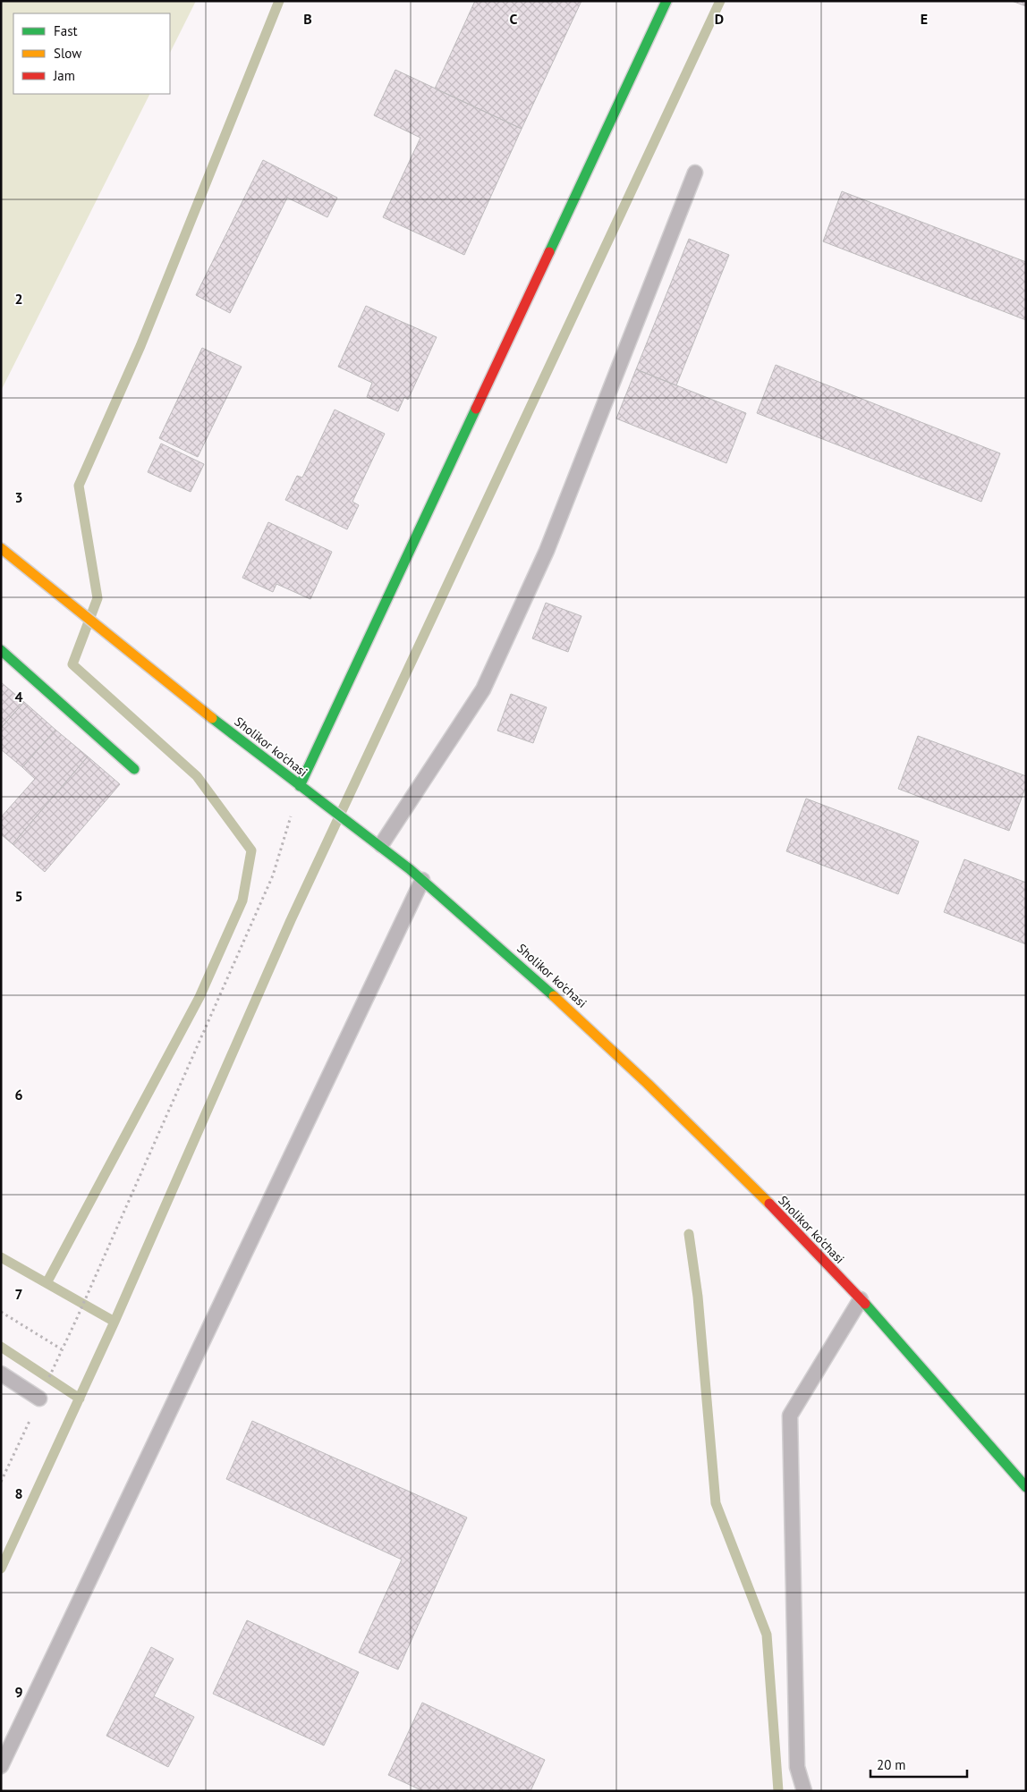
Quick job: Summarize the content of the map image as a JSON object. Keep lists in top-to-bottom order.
{
  "streets": {
    "street": ["Sholikor ko'chasi"]
  },
  "legend": ["Fast", "Slow", "Jam"],
  "scale_bar": "20 m",
  "grid": {
    "columns": [
      "B",
      "C",
      "D",
      "E"
    ],
    "rows": [
      "2",
      "3",
      "4",
      "5",
      "6",
      "7",
      "8",
      "9"
    ]
  }
}
